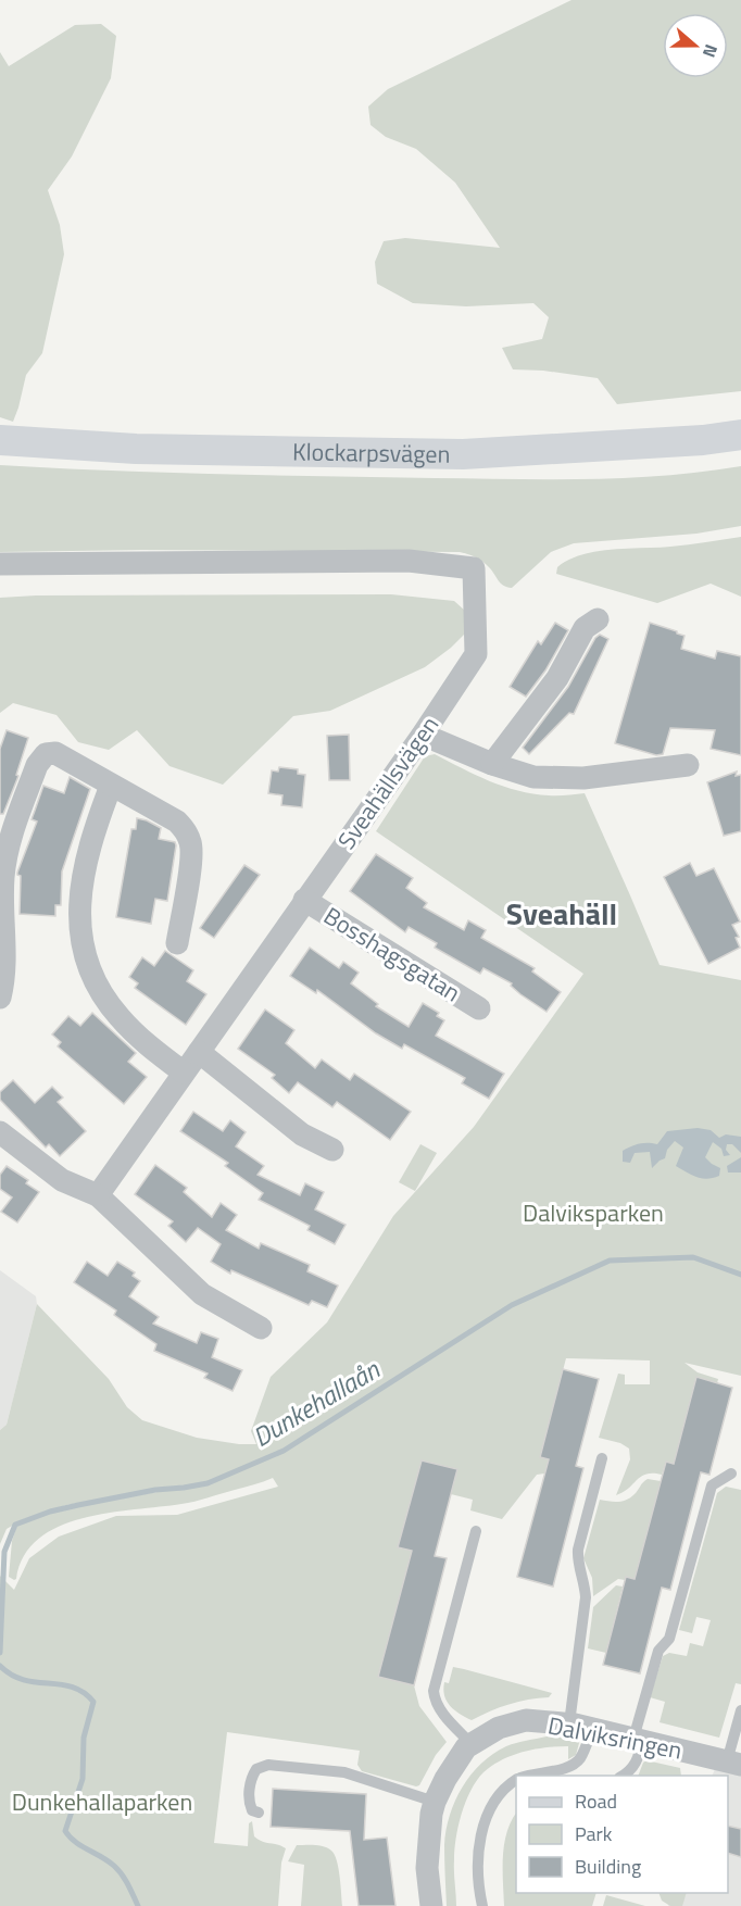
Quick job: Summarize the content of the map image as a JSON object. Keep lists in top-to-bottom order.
{
  "streets": {
    "street": [
      "Klockarpsvägen",
      "Sveahällsvägen",
      "Bosshagsgatan",
      "Dalviksringen"
    ]
  },
  "crossings": [
    ["Sveahällsvägen", "Bosshagsgatan"]
  ],
  "districts": ["Sveahäll"],
  "water": ["Dunkehallaån"],
  "parks": ["Dalviksparken", "Dunkehallaparken"],
  "legend": ["Road", "Park", "Building"],
  "north": "right"
}
